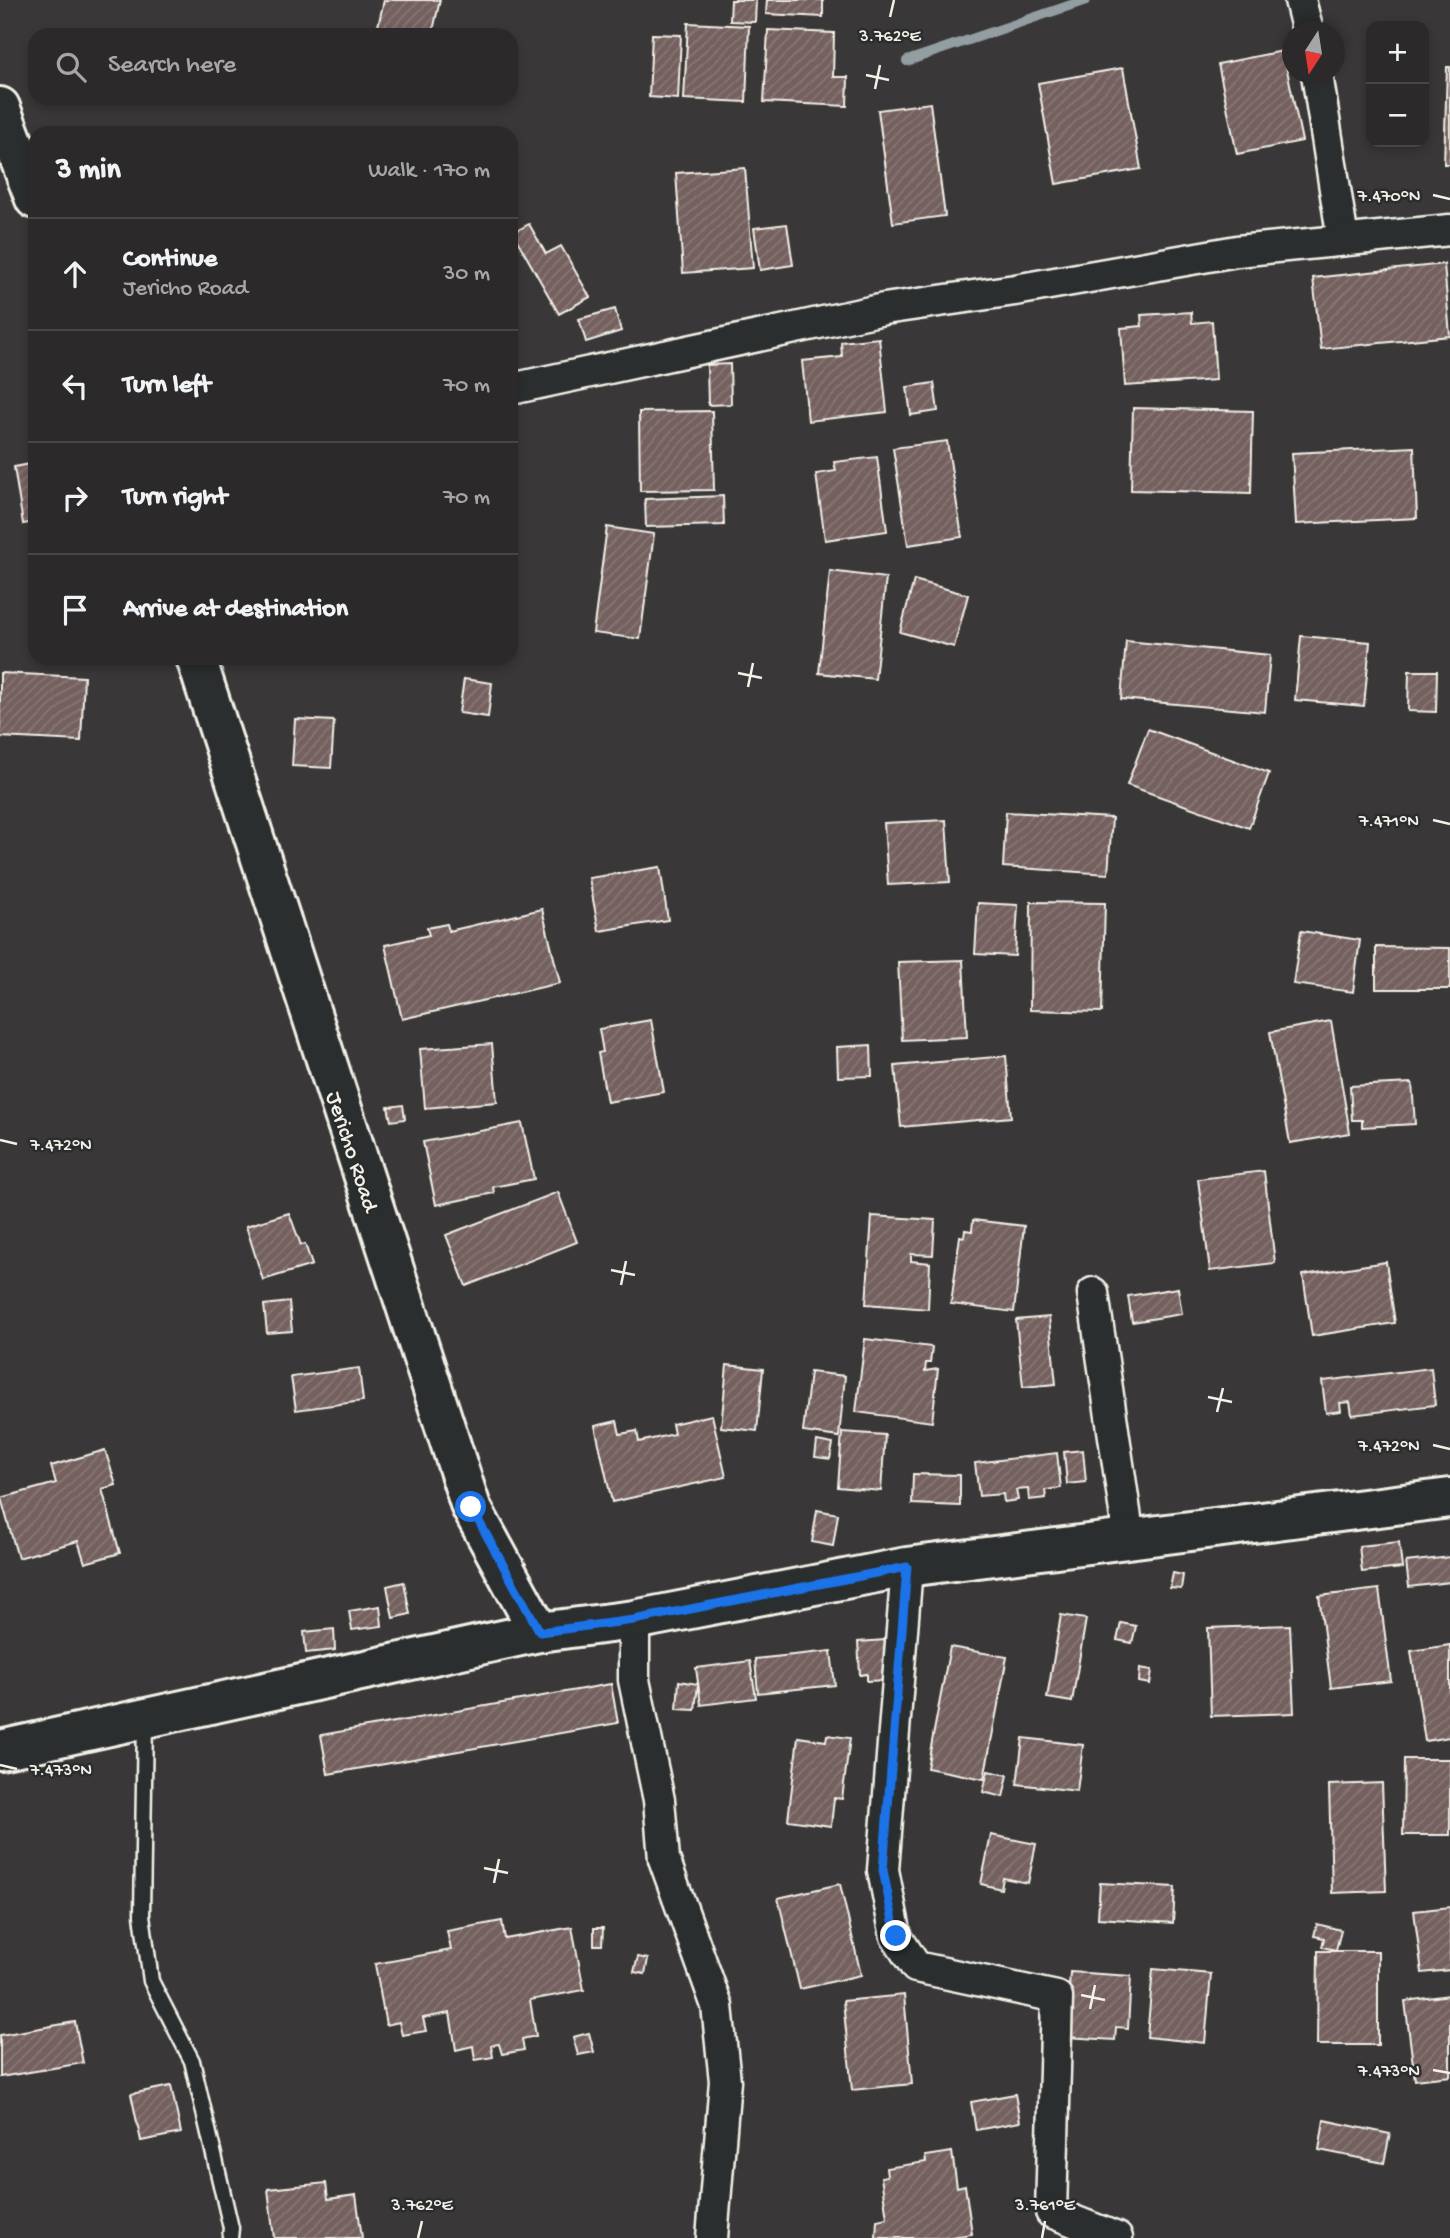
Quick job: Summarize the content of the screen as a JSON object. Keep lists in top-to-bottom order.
{
  "streets": {
    "main road": ["Jericho Road"]
  },
  "north": "bottom",
  "page": {
    "map_buttons": ["+", "−"],
    "search": "Search here",
    "heading": ["3 min", "Walk · 170 m"],
    "list": [
      ["Continue", "Jericho Road", "30 m"],
      ["Turn left", "70 m"],
      ["Turn right", "70 m"],
      "Arrive at destination"
    ]
  },
  "coordinates": [
    "3.762°E",
    "7.470°N",
    "7.471°N",
    "7.472°N",
    "7.473°N",
    "3.761°E"
  ]
}
